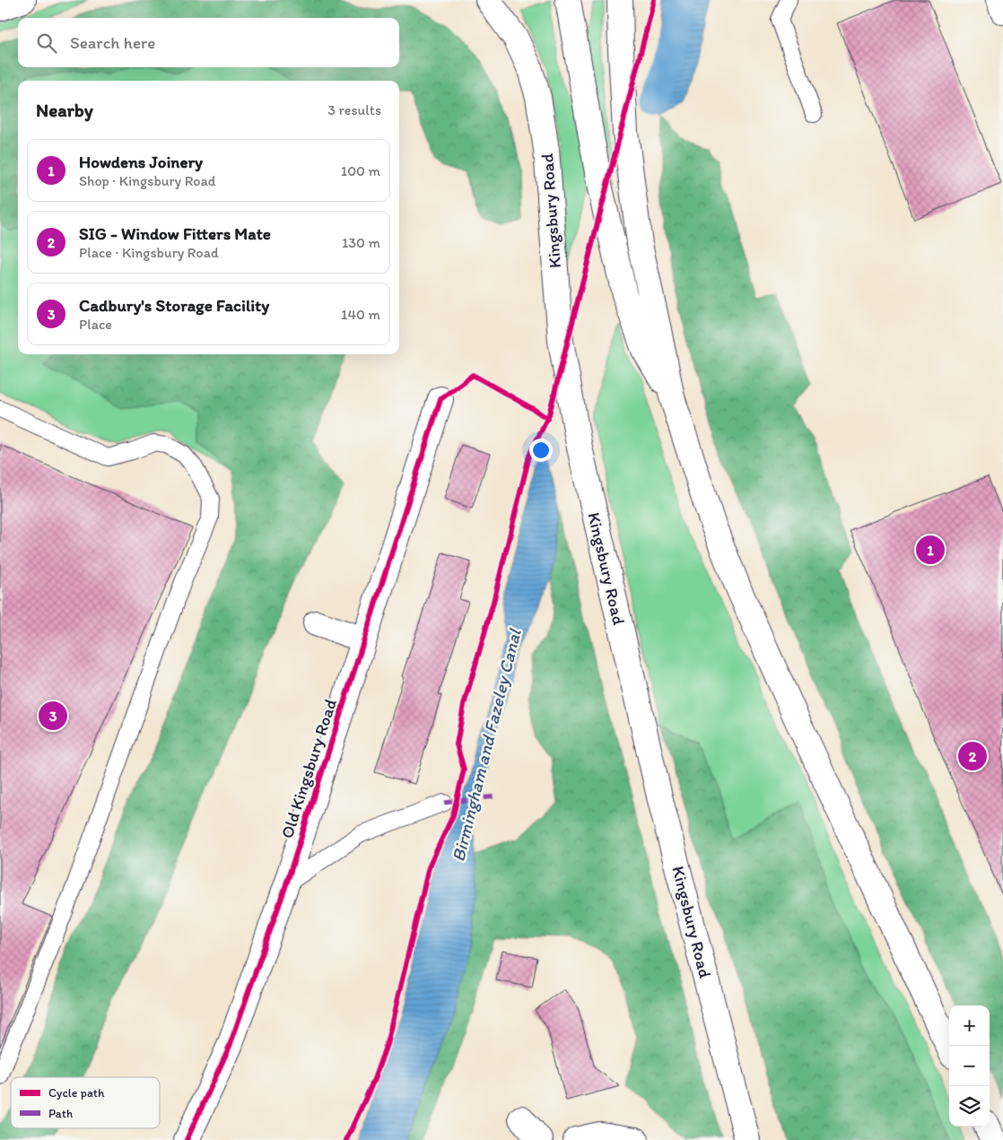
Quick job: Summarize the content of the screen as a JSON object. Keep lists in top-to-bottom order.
{
  "streets": {
    "main road": ["Kingsbury Road", "Old Kingsbury Road"]
  },
  "water": ["Birmingham and Fazeley Canal"],
  "legend": ["Cycle path", "Path"],
  "page": {
    "search": "Search here",
    "heading": ["Nearby", "3 results"],
    "list": [
      {
        "mark": "1",
        "name": "Howdens Joinery",
        "note": "Shop · Kingsbury Road",
        "value": "100 m"
      },
      {
        "mark": "2",
        "name": "SIG - Window Fitters Mate",
        "note": "Place · Kingsbury Road",
        "value": "130 m"
      },
      {
        "mark": "3",
        "name": "Cadbury's Storage Facility",
        "note": "Place",
        "value": "140 m"
      }
    ],
    "pins": ["1", "3", "2"],
    "map_buttons": ["+", "−"]
  }
}
